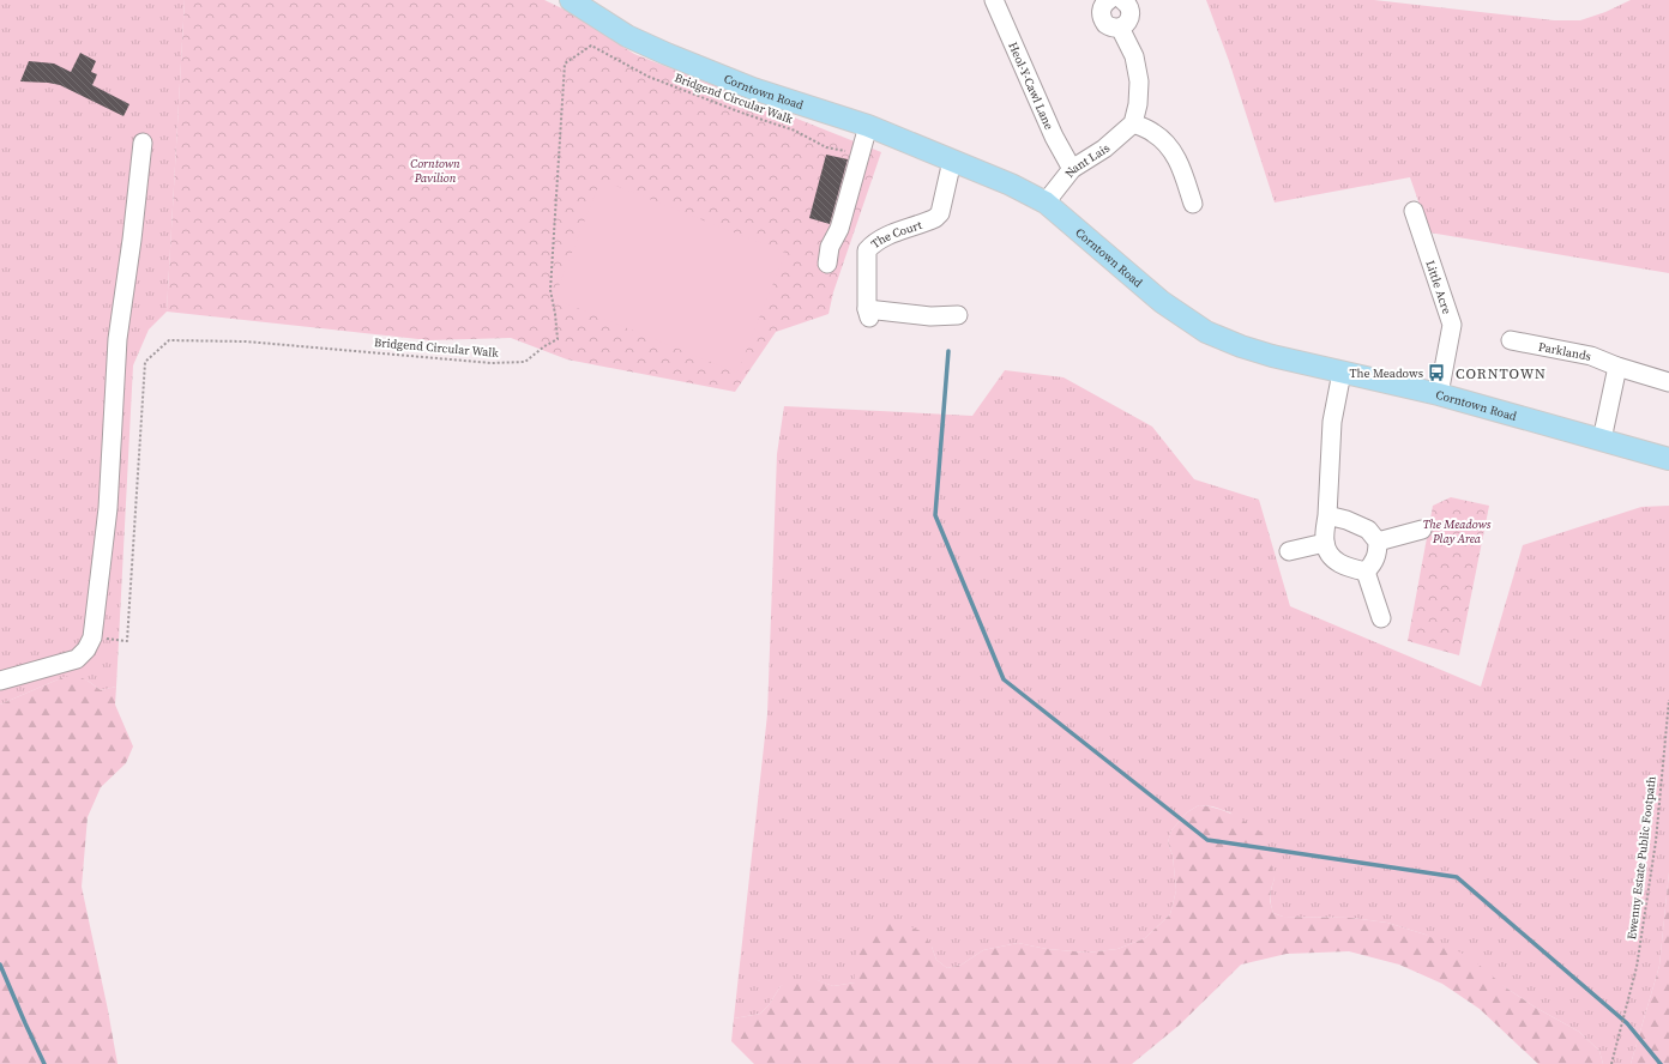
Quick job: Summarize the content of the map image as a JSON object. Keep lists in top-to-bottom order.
{
  "streets": {
    "main road": ["Corntown Road"],
    "street": [
      "Heol-Y-Cawl Lane",
      "Nant Lais",
      "The Court",
      "Little Acre",
      "Parklands"
    ],
    "path": ["Bridgend Circular Walk", "Ewenny Estate Public Footpath"]
  },
  "crossings": [
    ["Heol-Y-Cawl Lane", "Nant Lais"],
    ["Corntown Road", "Nant Lais"],
    ["Corntown Road", "The Court"],
    ["Corntown Road", "Little Acre"]
  ],
  "districts": ["CORNTOWN"],
  "parks": ["Corntown Pavilion", "The Meadows Play Area"],
  "places": {
    "bus stop": ["The Meadows"]
  }
}
